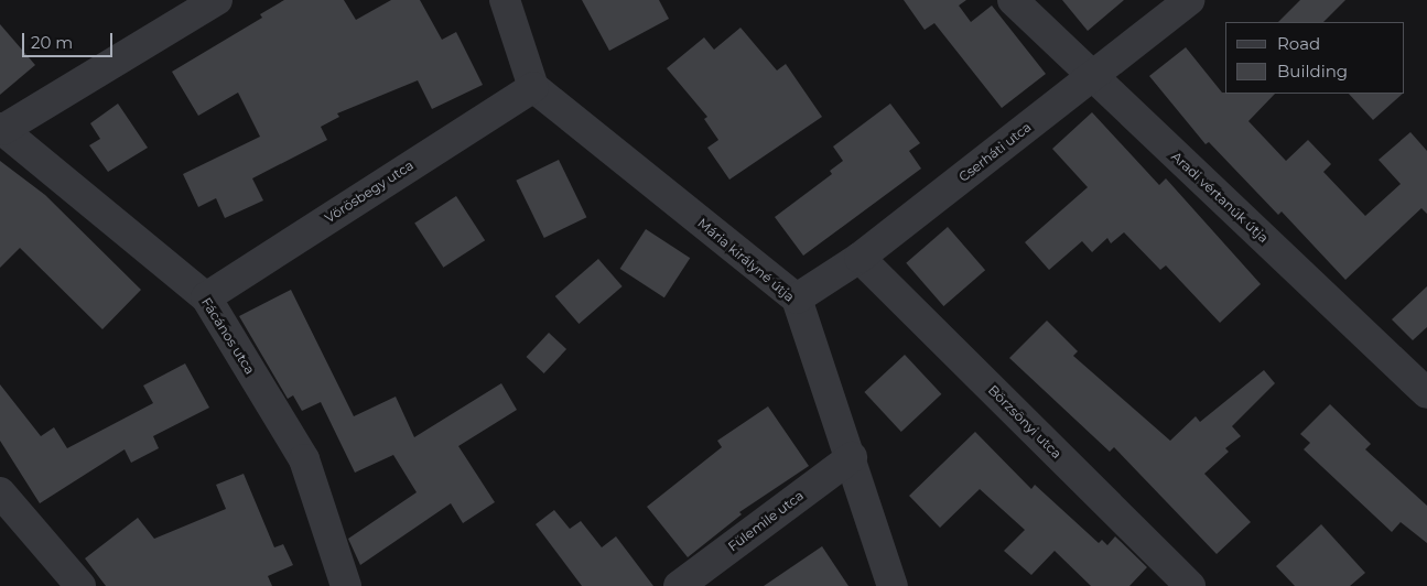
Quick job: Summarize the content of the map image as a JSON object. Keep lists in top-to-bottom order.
{
  "streets": {
    "street": [
      "Cserháti utca",
      "Vörösbegy utca",
      "Aradi vértanúk útja",
      "Mária királyné útja",
      "Fácános utca",
      "Börzsönyi utca",
      "Fülemile utca"
    ]
  },
  "crossings": [
    ["Cserháti utca", "Aradi vértanúk útja"],
    ["Cserháti utca", "Mária királyné útja"],
    ["Cserháti utca", "Börzsönyi utca"],
    ["Vörösbegy utca", "Mária királyné útja"],
    ["Vörösbegy utca", "Fácános utca"],
    ["Mária királyné útja", "Fülemile utca"]
  ],
  "legend": ["Road", "Building"],
  "scale_bar": "20 m"
}
